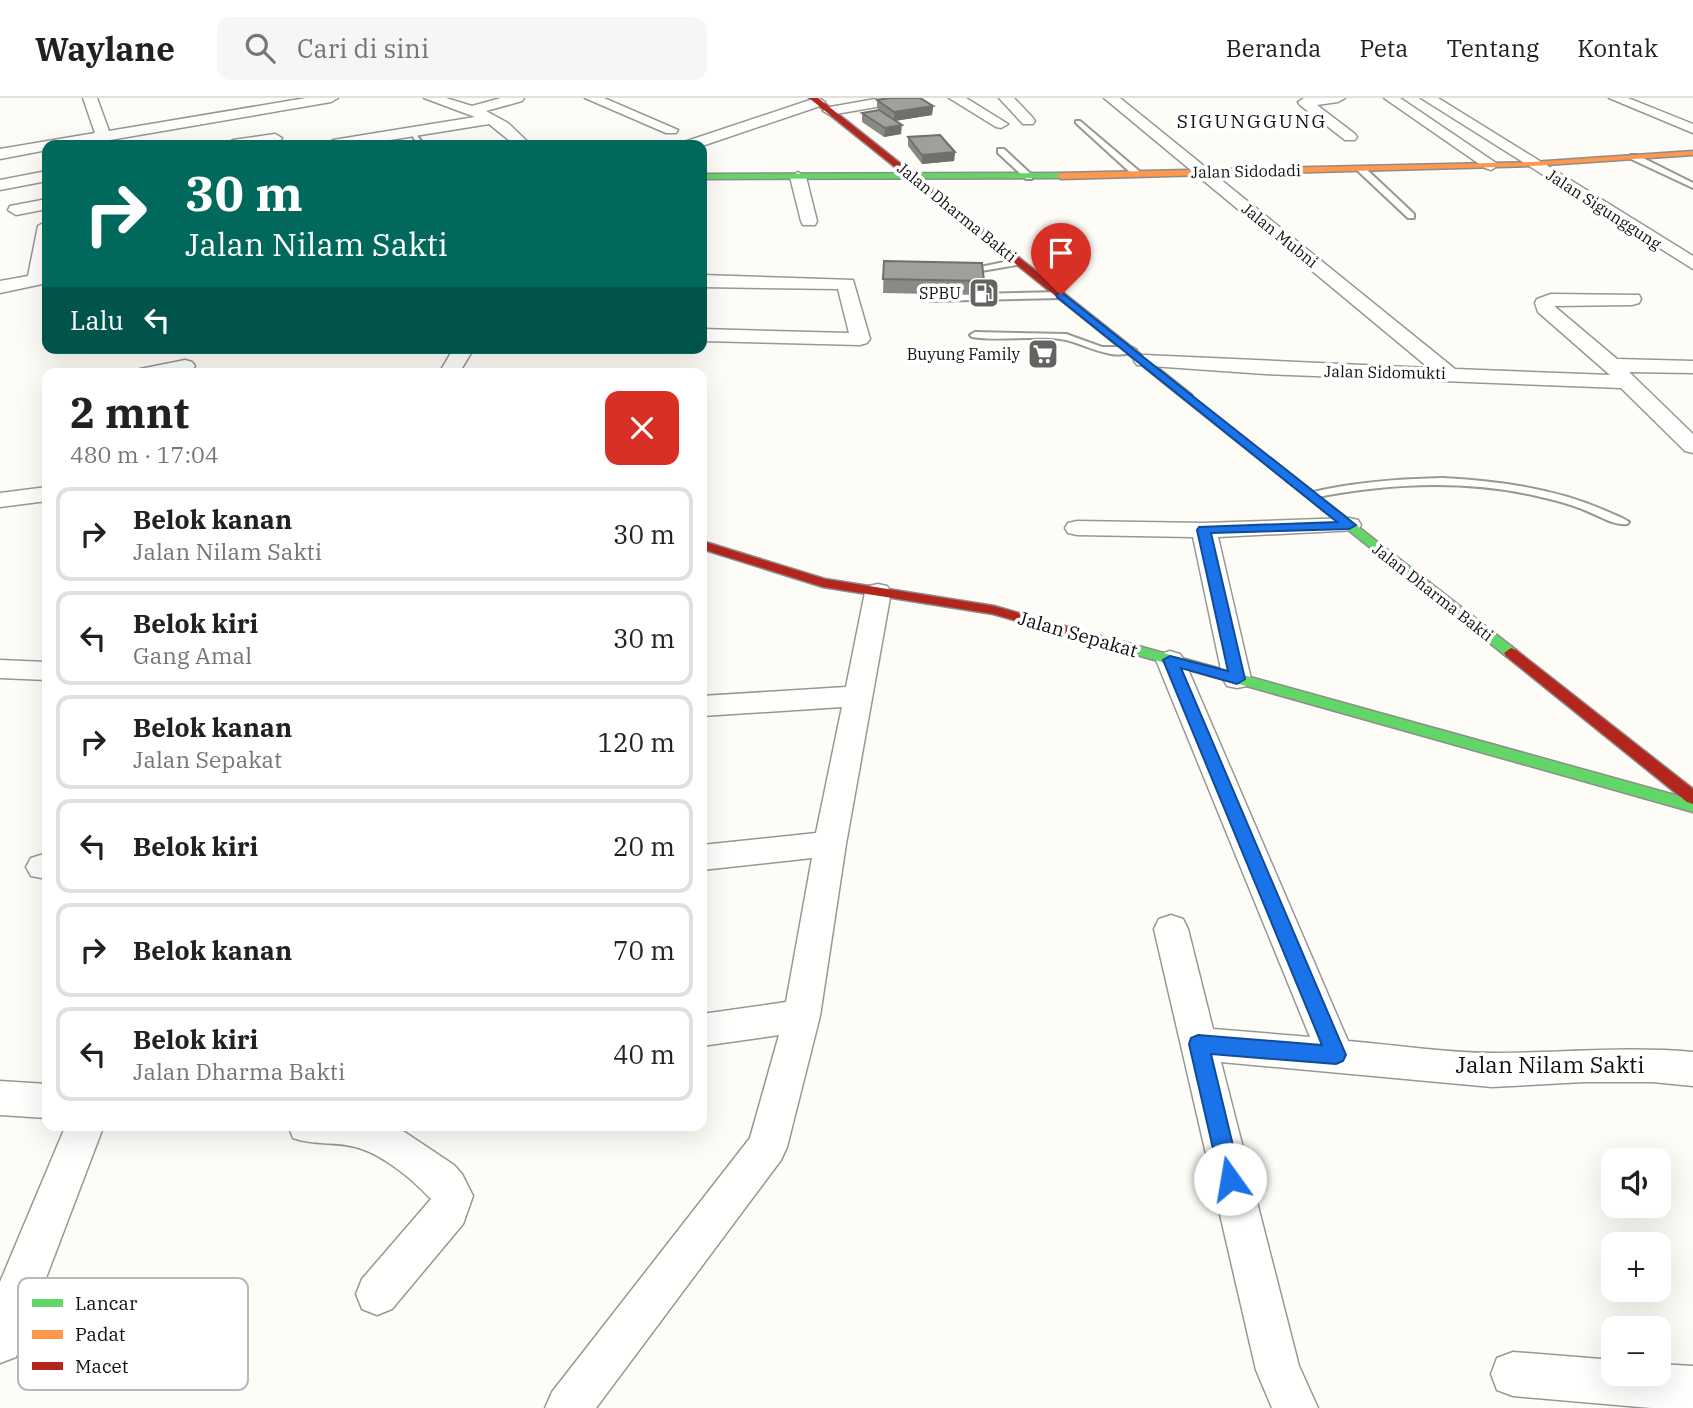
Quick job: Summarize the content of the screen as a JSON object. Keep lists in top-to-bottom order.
{
  "streets": {
    "street": [
      "Jalan Sidodadi",
      "Jalan Sigunggung",
      "Jalan Dharma Bakti",
      "Jalan Mubni",
      "Jalan Sidomukti",
      "Jalan Sepakat",
      "Jalan Nilam Sakti"
    ]
  },
  "crossings": [
    ["Jalan Sidodadi", "Jalan Sigunggung"],
    ["Jalan Sidodadi", "Jalan Dharma Bakti"],
    ["Jalan Sidodadi", "Jalan Mubni"],
    ["Jalan Dharma Bakti", "Jalan Sidomukti"],
    ["Jalan Mubni", "Jalan Sidomukti"]
  ],
  "districts": ["SIGUNGGUNG"],
  "places": {
    "fuel station": ["SPBU"],
    "supermarket": ["Buyung Family"]
  },
  "legend": ["Lancar", "Padat", "Macet"],
  "page": {
    "header": "Waylane",
    "search": "Cari di sini",
    "nav": [
      "Beranda",
      "Peta",
      "Tentang",
      "Kontak"
    ],
    "turn": ["30 m", "Jalan Nilam Sakti"],
    "then": "Lalu",
    "heading": ["2 mnt", "480 m · 17:04"],
    "list": [
      {
        "name": "Belok kanan",
        "note": "Jalan Nilam Sakti",
        "value": "30 m"
      },
      {
        "name": "Belok kiri",
        "note": "Gang Amal",
        "value": "30 m"
      },
      {
        "name": "Belok kanan",
        "note": "Jalan Sepakat",
        "value": "120 m"
      },
      {
        "name": "Belok kiri",
        "value": "20 m"
      },
      {
        "name": "Belok kanan",
        "value": "70 m"
      },
      {
        "name": "Belok kiri",
        "note": "Jalan Dharma Bakti",
        "value": "40 m"
      }
    ],
    "map_buttons": ["+", "−"]
  }
}
